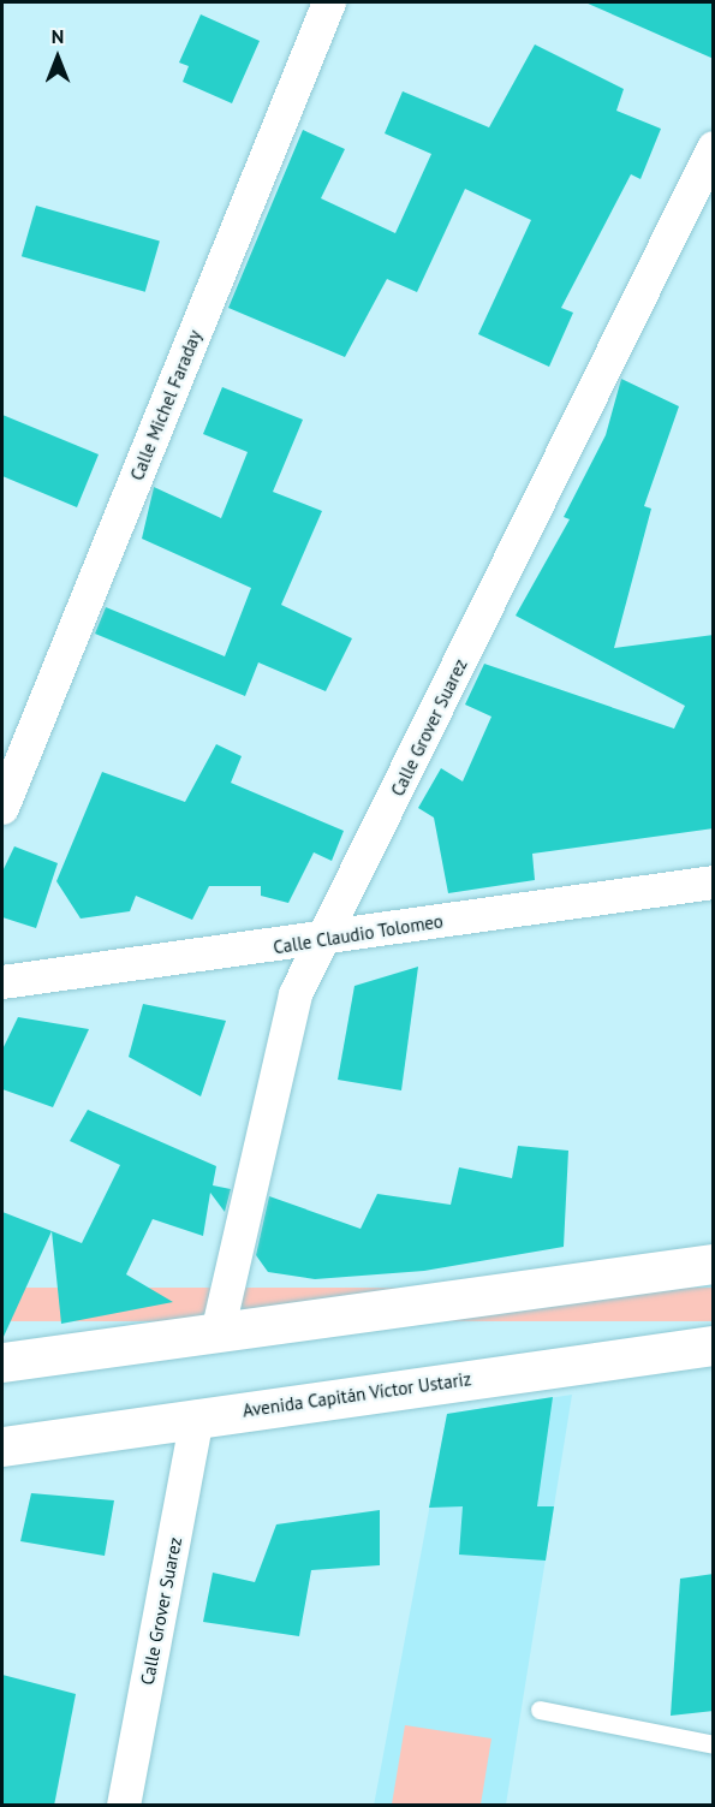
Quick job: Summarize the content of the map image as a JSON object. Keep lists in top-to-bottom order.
{
  "streets": {
    "main road": ["Avenida Capitán Víctor Ustariz"],
    "street": ["Calle Michel Faraday", "Calle Grover Suarez", "Calle Claudio Tolomeo"]
  },
  "crossings": [
    ["Calle Grover Suarez", "Calle Claudio Tolomeo"],
    ["Calle Grover Suarez", "Avenida Capitán Víctor Ustariz"]
  ],
  "north": "top"
}
